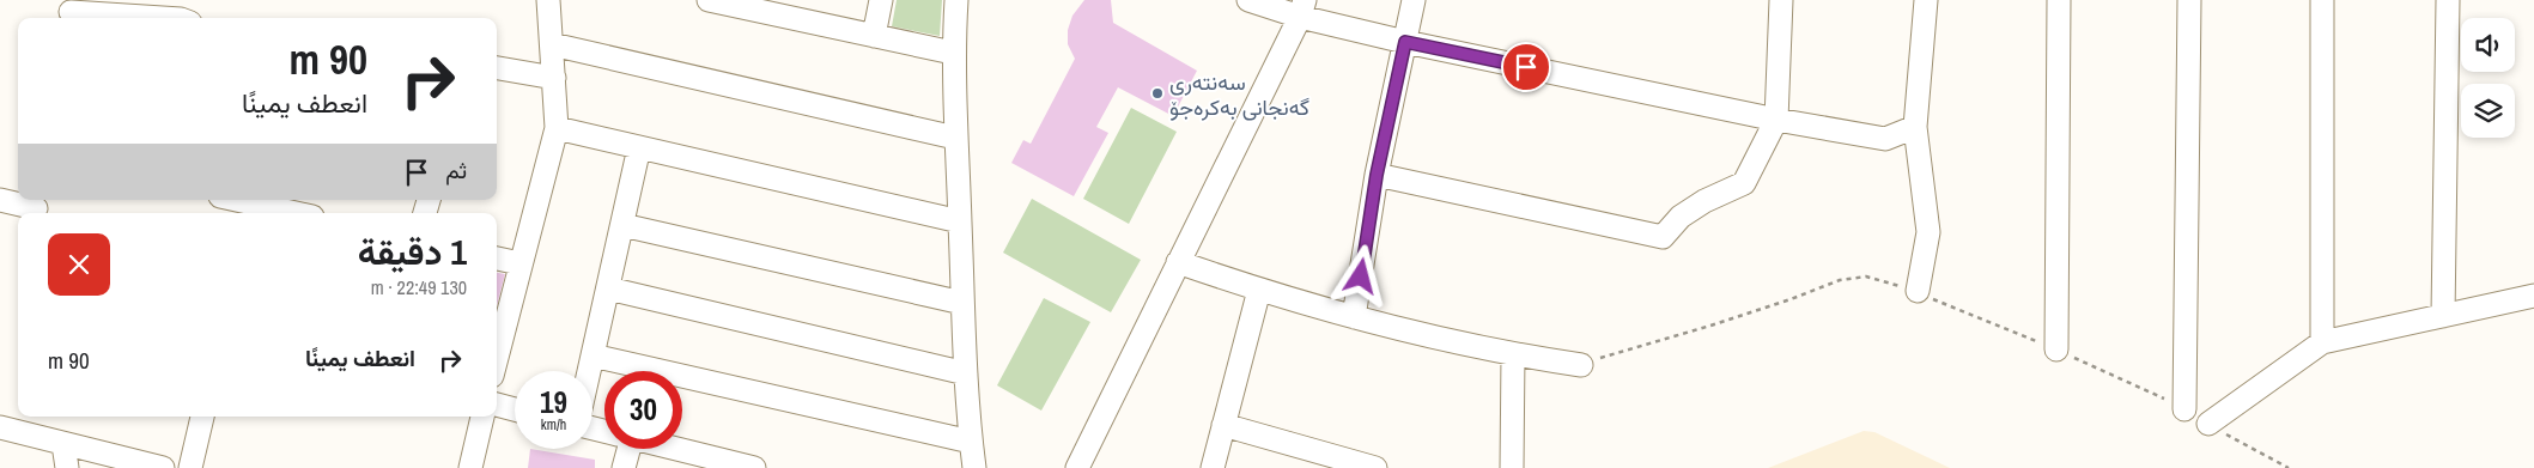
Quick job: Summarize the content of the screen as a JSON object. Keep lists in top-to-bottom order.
{
  "places": ["سەنتەری گەنجانی بەکرەجۆ"],
  "page": {
    "turn": ["90 m", "انعطف يمينًا"],
    "then": "ثم",
    "heading": ["1 دقيقة", "130 m · 22:49"],
    "list": [
      {
        "name": "انعطف يمينًا",
        "value": "90 m"
      }
    ],
    "speed": "19 km/h",
    "limit": "30"
  }
}
